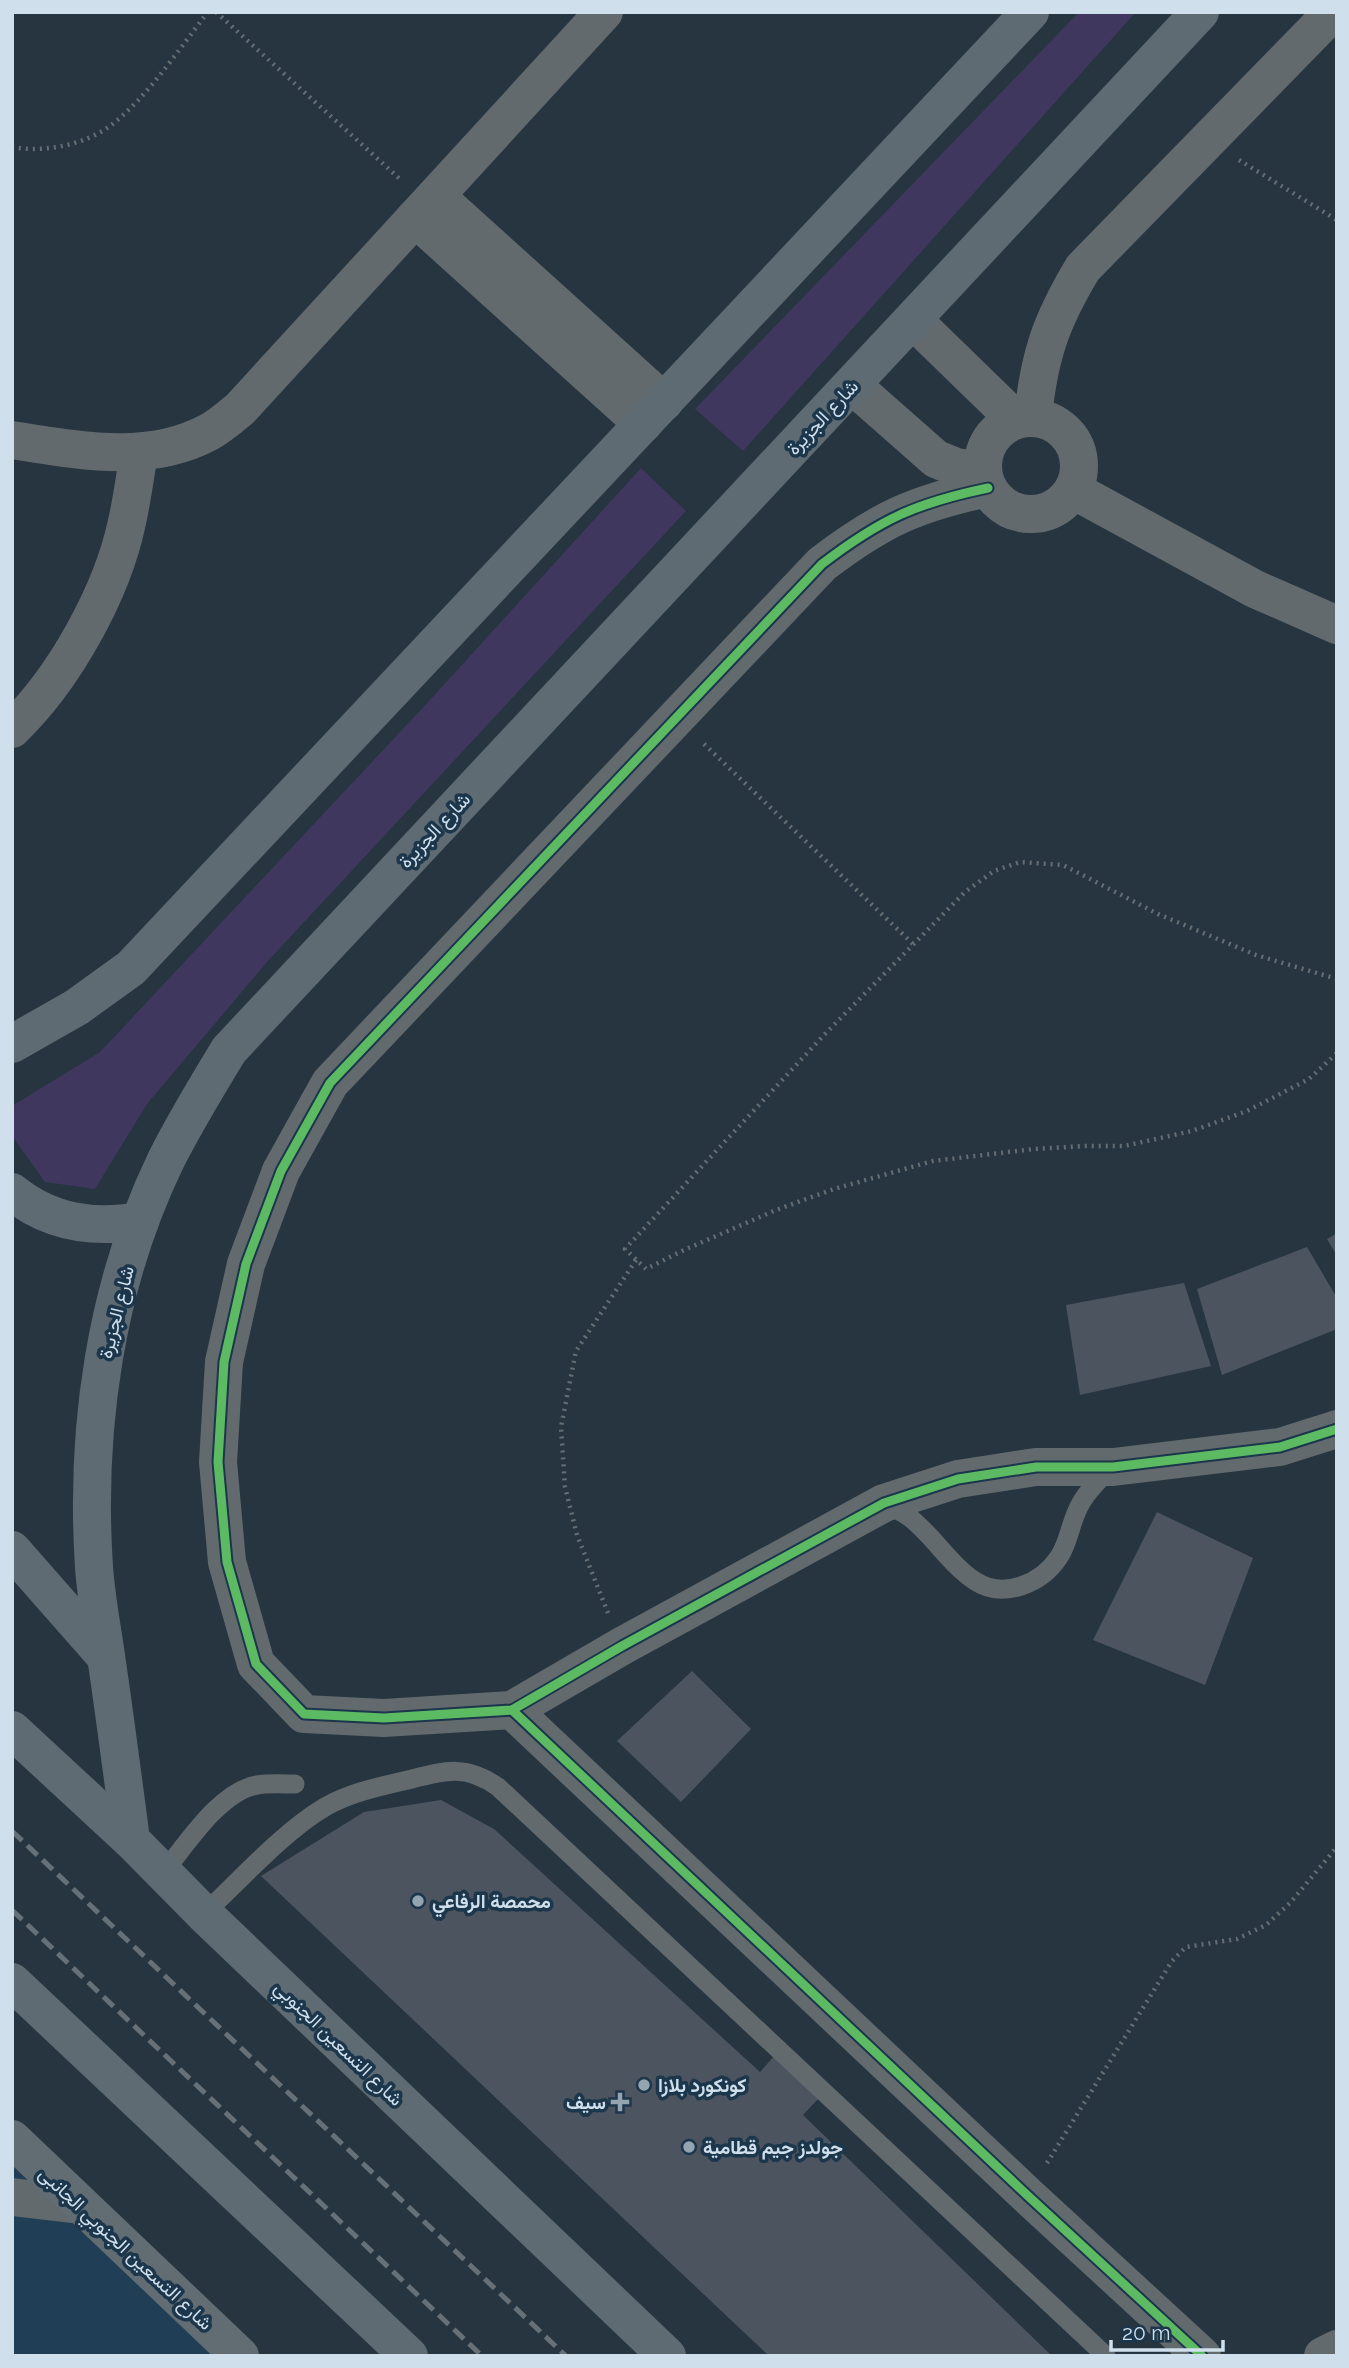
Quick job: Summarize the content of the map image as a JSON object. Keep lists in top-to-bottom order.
{
  "streets": {
    "main road": ["شارع الجزيرة", "شارع التسعين الجنوبي"],
    "street": ["شارع التسعين الجنوبي الجانبى"]
  },
  "crossings": [
    ["شارع الجزيرة", "شارع التسعين الجنوبي"]
  ],
  "places": {
    "other": ["محمصة الرفاعي", "كونكورد بلازا", "جولدز جيم قطامية"],
    "health": ["سيف"]
  },
  "scale_bar": "20 m"
}
